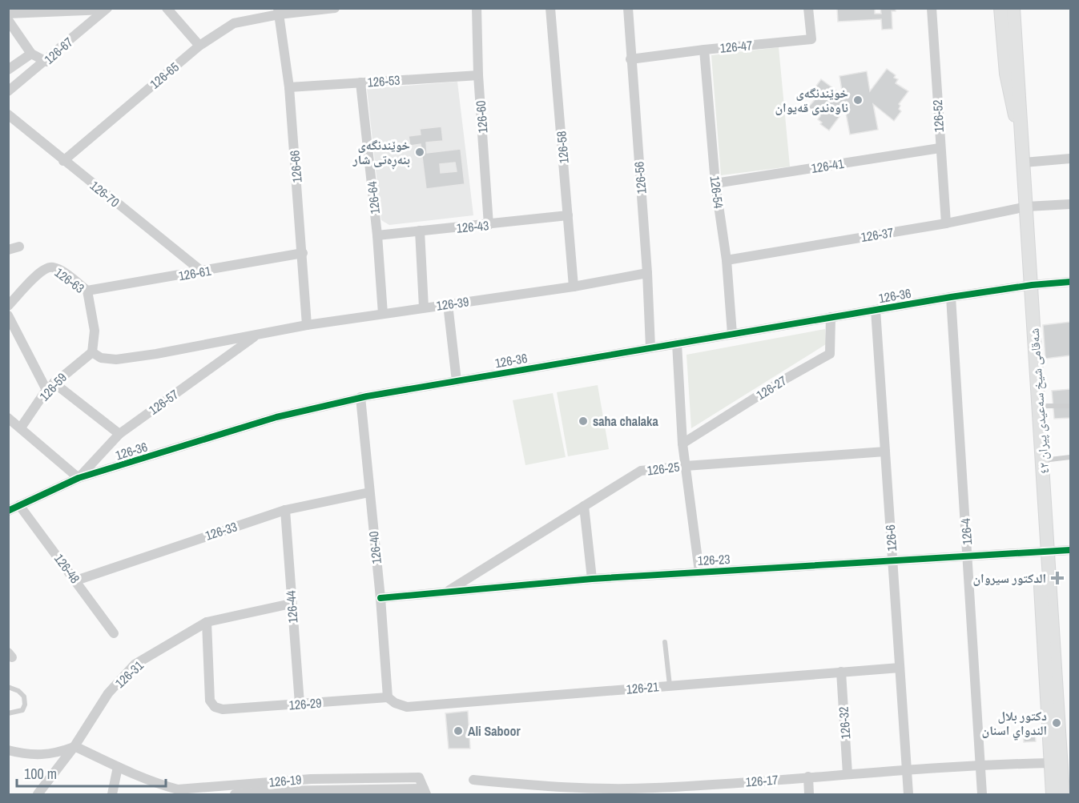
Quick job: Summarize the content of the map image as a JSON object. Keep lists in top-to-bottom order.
{
  "streets": {
    "main road": ["شەقامی شیخ سەعیدی پیران ٤٢"],
    "street": [
      "126-47",
      "126-67",
      "126-65",
      "126-53",
      "126-52",
      "126-60",
      "126-58",
      "126-41",
      "126-66",
      "126-56",
      "126-54",
      "126-70",
      "126-64",
      "126-43",
      "126-37",
      "126-61",
      "126-63",
      "126-36",
      "126-39",
      "126-59",
      "126-27",
      "126-57",
      "126-25",
      "126-33",
      "126-4",
      "126-6",
      "126-40",
      "126-23",
      "126-48",
      "126-44",
      "126-31",
      "126-21",
      "126-29",
      "126-32",
      "126-19",
      "126-17"
    ]
  },
  "crossings": [
    ["126-47", "126-56"],
    ["126-47", "126-54"],
    ["126-65", "126-66"],
    ["126-65", "126-70"],
    ["126-53", "126-60"],
    ["126-53", "126-66"],
    ["126-53", "126-64"],
    ["126-52", "126-41"],
    ["126-52", "126-37"],
    ["126-60", "126-43"],
    ["126-58", "126-43"],
    ["126-58", "126-39"],
    ["126-41", "126-54"],
    ["126-66", "126-61"],
    ["126-66", "126-39"],
    ["126-56", "126-36"],
    ["126-56", "126-39"],
    ["126-54", "126-37"],
    ["126-54", "126-36"],
    ["126-70", "126-61"],
    ["126-64", "126-43"],
    ["126-64", "126-39"],
    ["126-37", "شەقامی شیخ سەعیدی پیران ٤٢"],
    ["126-61", "126-63"],
    ["126-63", "126-39"],
    ["126-63", "126-59"],
    ["126-36", "126-27"],
    ["126-36", "شەقامی شیخ سەعیدی پیران ٤٢"],
    ["126-36", "126-57"],
    ["126-36", "126-4"],
    ["126-36", "126-6"],
    ["126-36", "126-40"],
    ["126-36", "126-48"],
    ["126-39", "126-59"],
    ["126-39", "126-57"],
    ["شەقامی شیخ سەعیدی پیران ٤٢", "126-23"],
    ["شەقامی شیخ سەعیدی پیران ٤٢", "126-17"],
    ["126-25", "126-6"],
    ["126-25", "126-23"],
    ["126-33", "126-40"],
    ["126-33", "126-48"],
    ["126-33", "126-44"],
    ["126-4", "126-23"],
    ["126-4", "126-17"],
    ["126-6", "126-23"],
    ["126-6", "126-21"],
    ["126-6", "126-17"],
    ["126-40", "126-23"],
    ["126-40", "126-21"],
    ["126-40", "126-29"],
    ["126-44", "126-31"],
    ["126-44", "126-29"],
    ["126-31", "126-29"],
    ["126-31", "126-19"],
    ["126-21", "126-29"],
    ["126-21", "126-32"],
    ["126-32", "126-17"]
  ],
  "places": {
    "other": [
      "خوێندنگەی ناوەندی قەیوان",
      "خوێندنگەی بنەڕەتی شار",
      "saha chalaka",
      "دكتور بلال الندواي اسنان",
      "Ali Saboor"
    ],
    "health": ["الدكتور سيروان"]
  },
  "scale_bar": "100 m"
}
